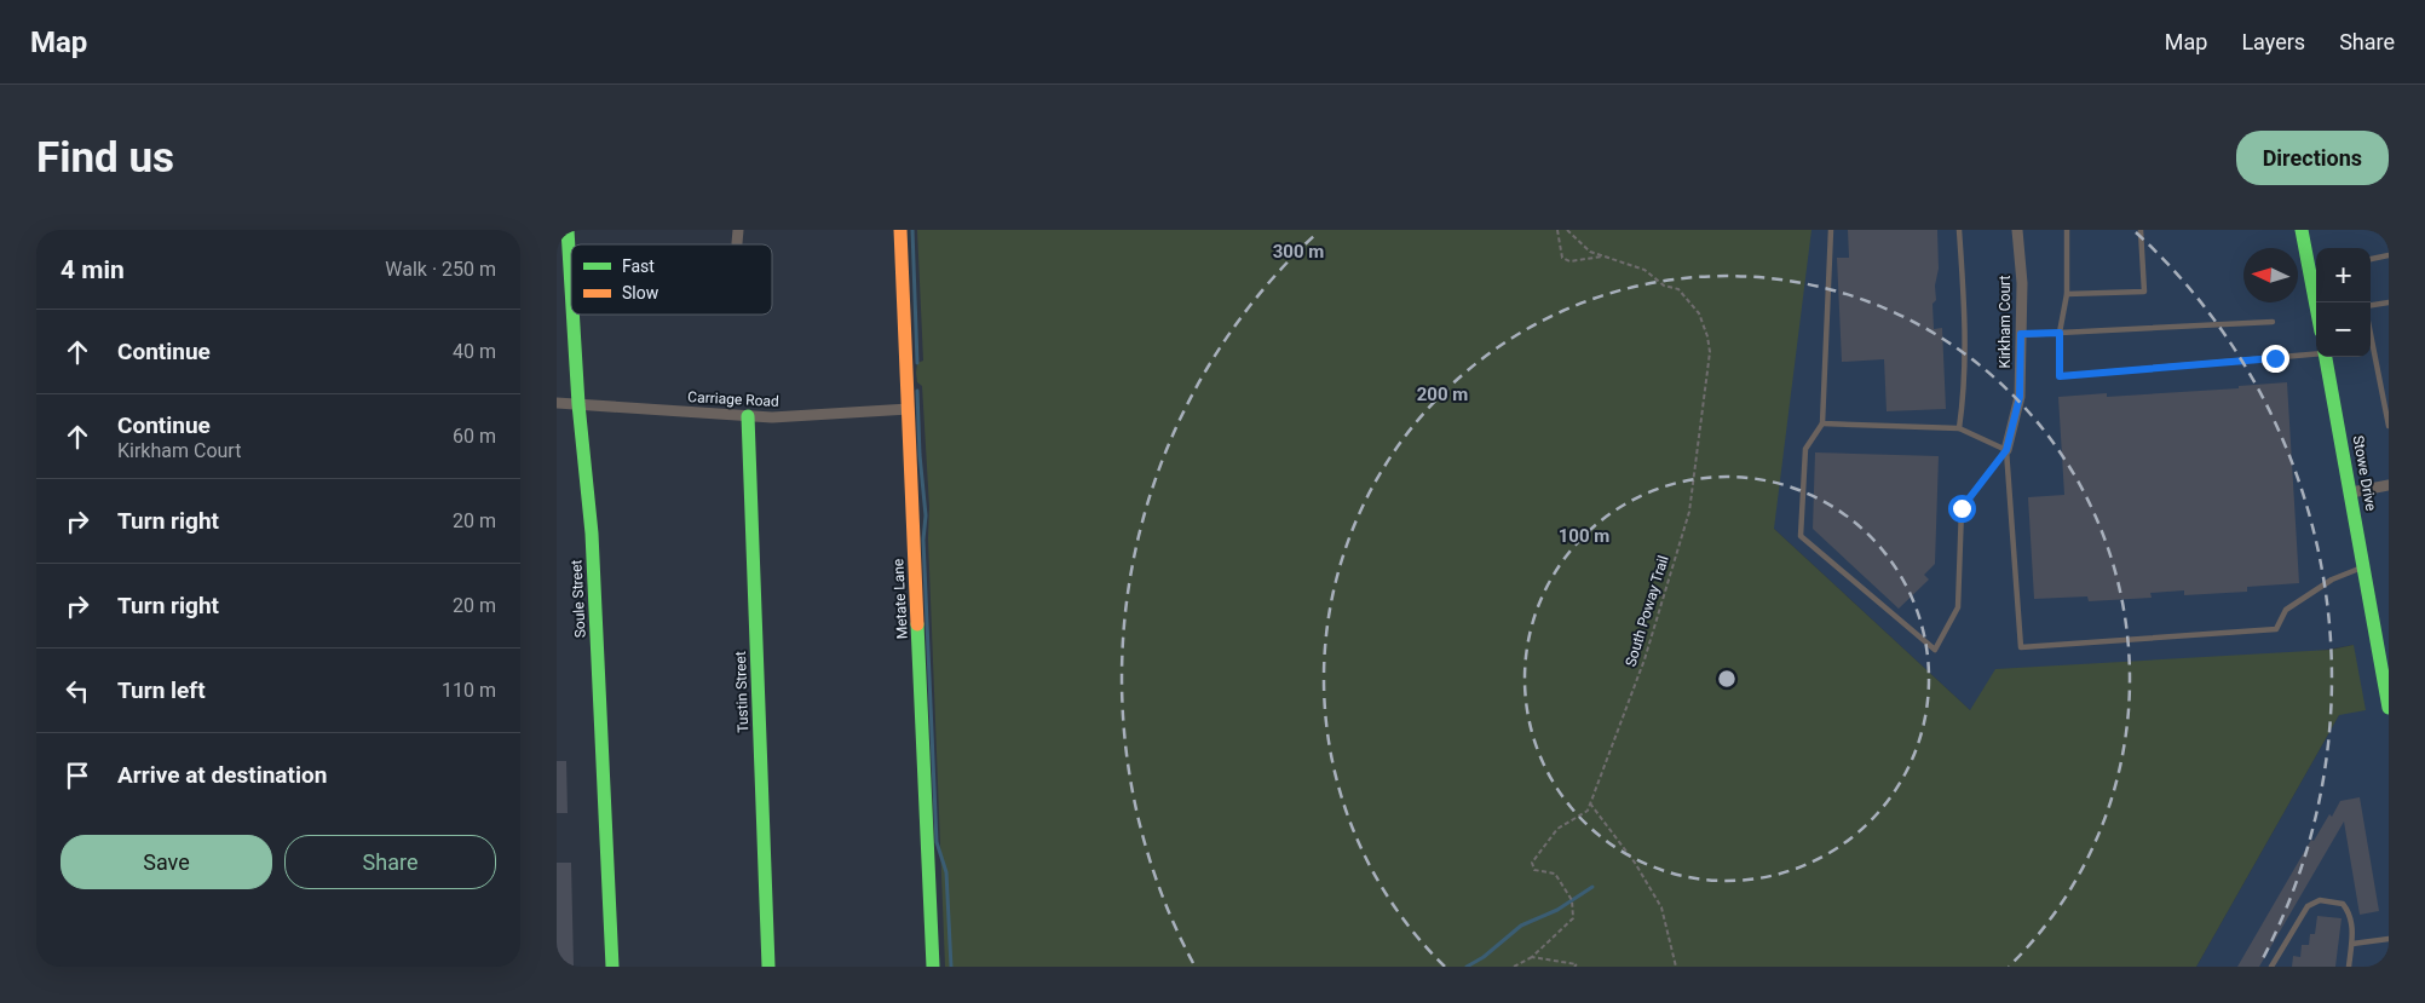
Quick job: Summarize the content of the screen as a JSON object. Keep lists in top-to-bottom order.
{
  "streets": {
    "street": [
      "Kirkham Court",
      "Carriage Road",
      "Stowe Drive",
      "Soule Street",
      "Metate Lane",
      "Tustin Street"
    ],
    "path": ["South Poway Trail"]
  },
  "crossings": [
    ["Carriage Road", "Soule Street"],
    ["Carriage Road", "Metate Lane"],
    ["Carriage Road", "Tustin Street"]
  ],
  "legend": ["Fast", "Slow"],
  "north": "left",
  "page": {
    "header": "Map",
    "nav": ["Map", "Layers", "Share"],
    "buttons": [
      "Directions",
      ["Save", "Share"]
    ],
    "title": "Find us",
    "heading": ["4 min", "Walk · 250 m"],
    "map_buttons": ["+", "−"],
    "list": [
      ["Continue", "40 m"],
      ["Continue", "Kirkham Court", "60 m"],
      ["Turn right", "20 m"],
      ["Turn right", "20 m"],
      ["Turn left", "110 m"],
      "Arrive at destination"
    ]
  },
  "rings": ["300 m", "200 m", "100 m"]
}
